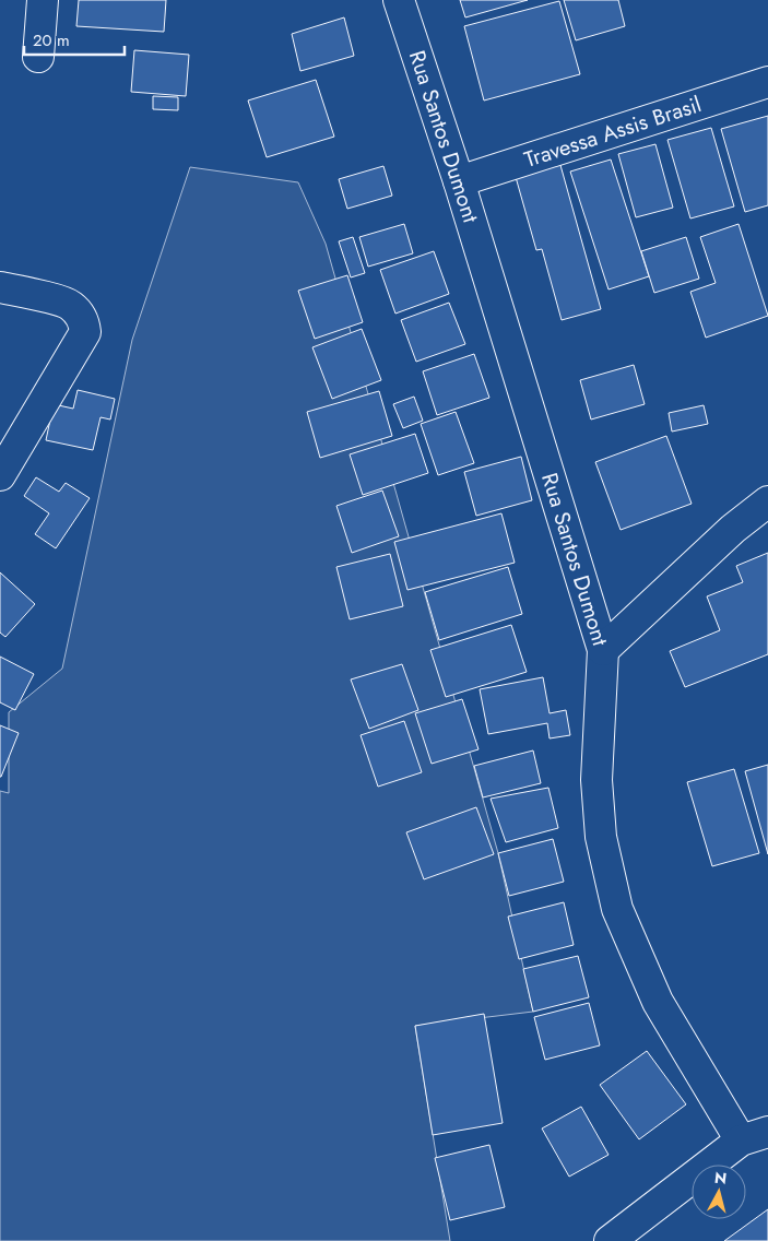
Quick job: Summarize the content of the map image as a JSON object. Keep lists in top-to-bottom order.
{
  "streets": {
    "street": ["Travessa Assis Brasil", "Rua Santos Dumont"]
  },
  "crossings": [
    ["Travessa Assis Brasil", "Rua Santos Dumont"]
  ],
  "scale_bar": "20 m",
  "north": "top"
}
